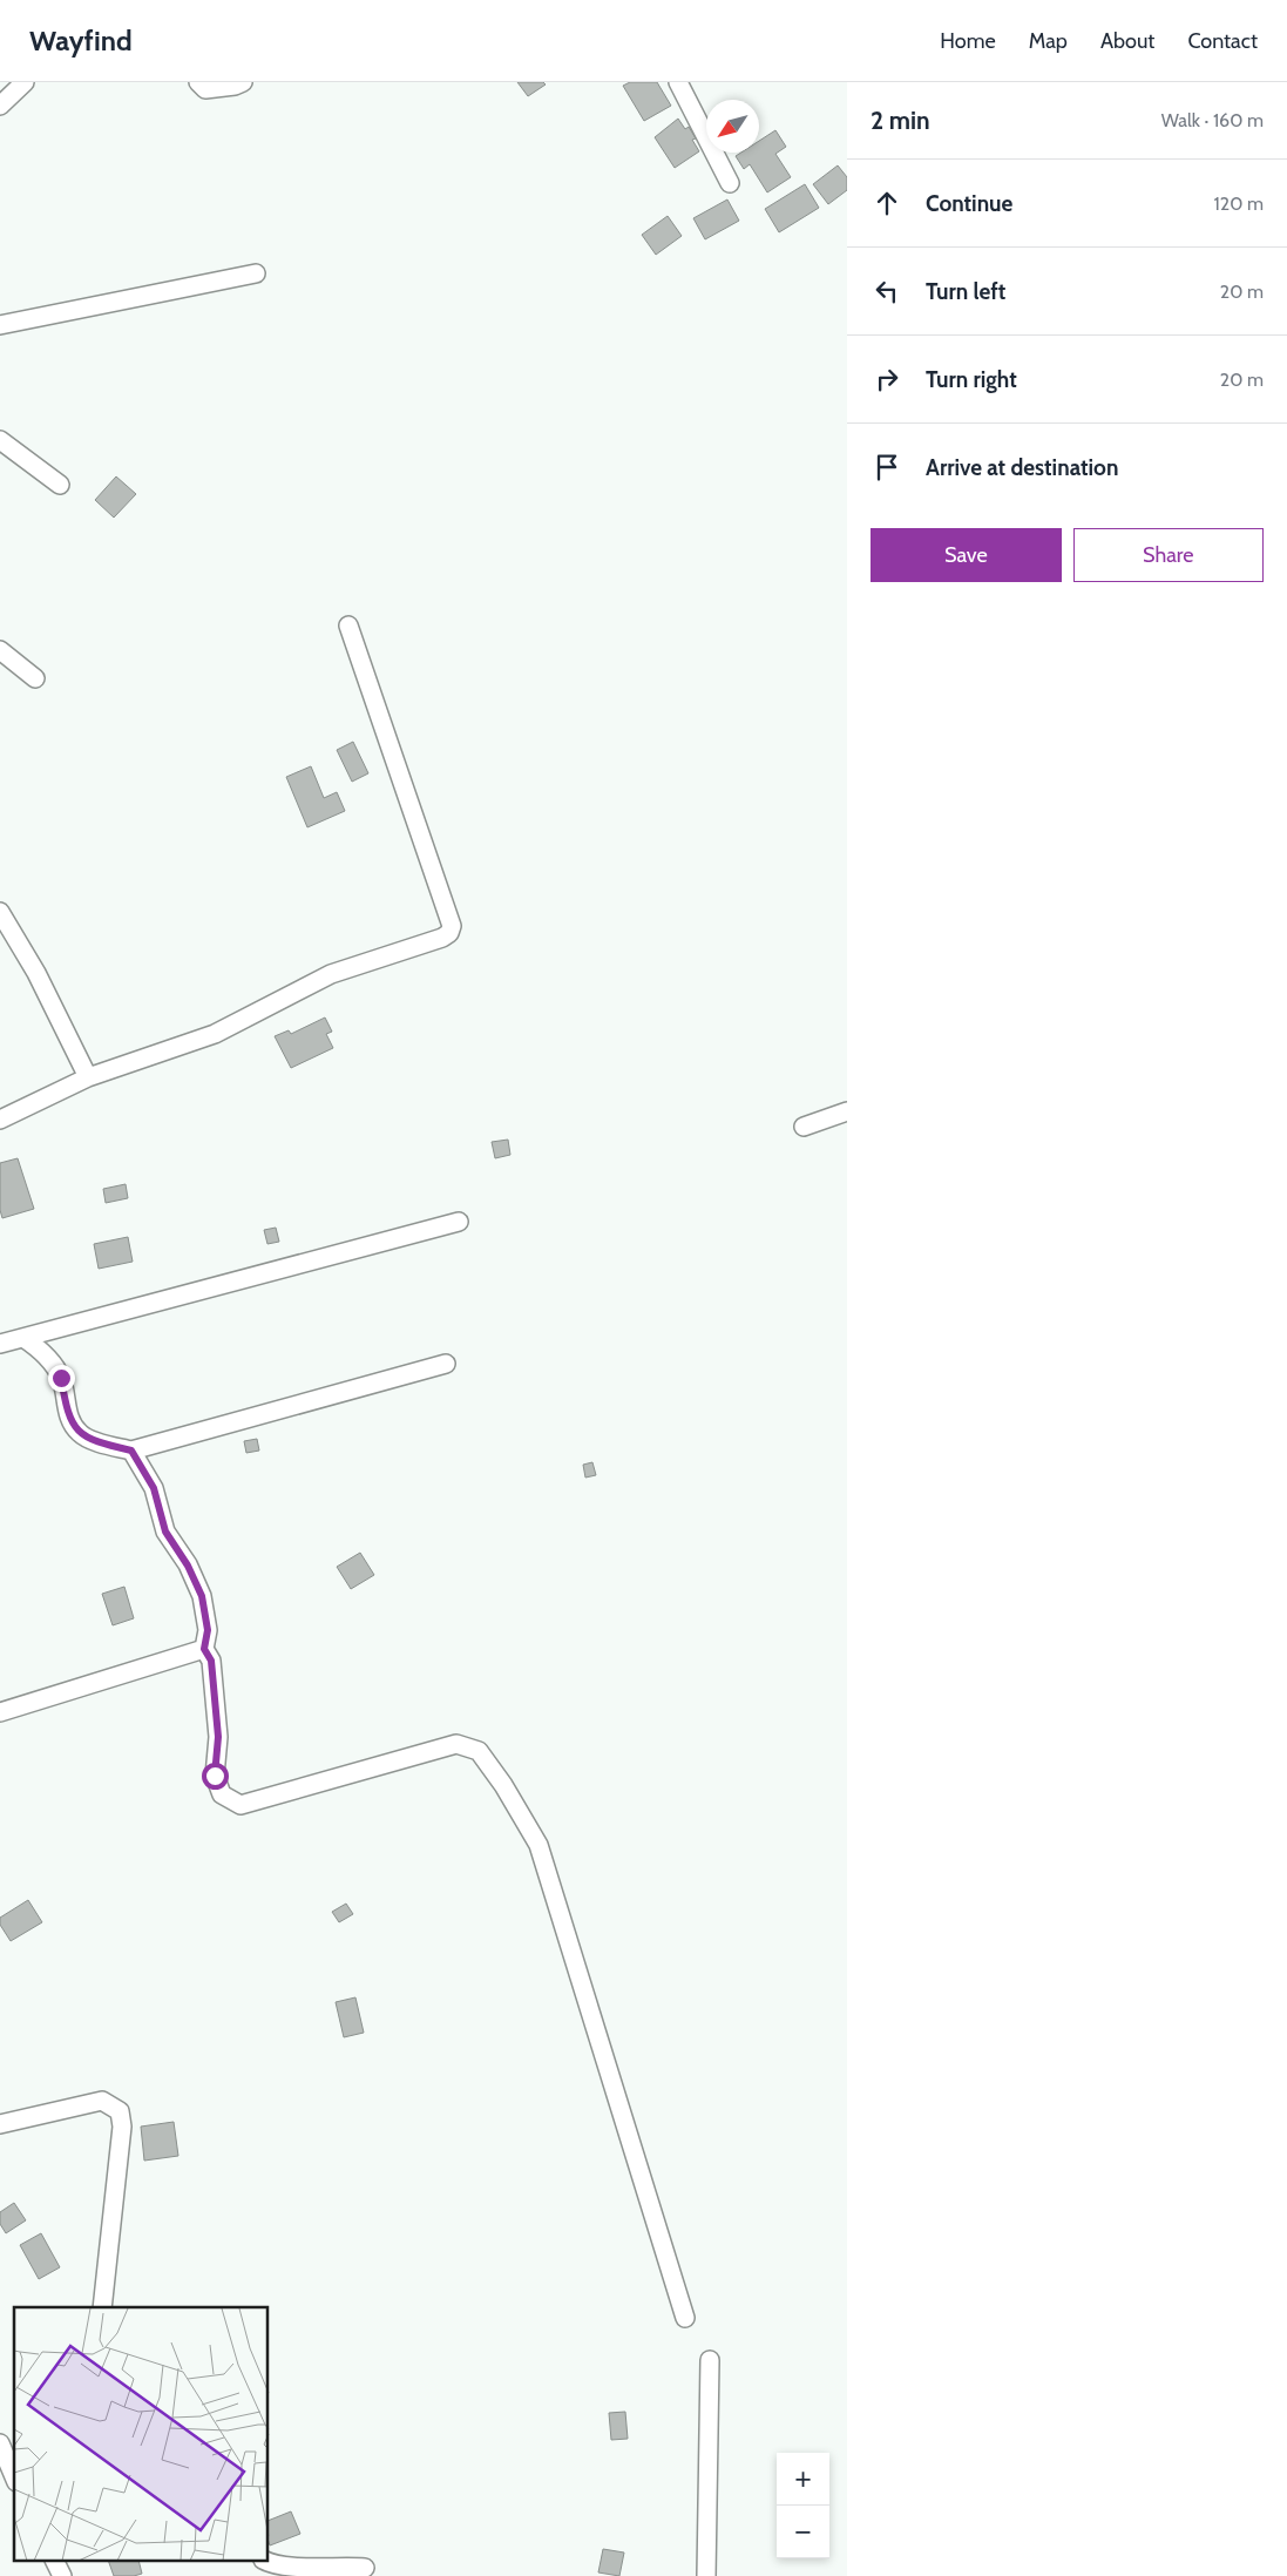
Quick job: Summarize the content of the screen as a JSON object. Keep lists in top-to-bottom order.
{
  "north": "bottom left",
  "page": {
    "header": "Wayfind",
    "nav": [
      "Home",
      "Map",
      "About",
      "Contact"
    ],
    "heading": ["2 min", "Walk · 160 m"],
    "list": [
      ["Continue", "120 m"],
      ["Turn left", "20 m"],
      ["Turn right", "20 m"],
      "Arrive at destination"
    ],
    "buttons": ["Save", "Share"],
    "map_buttons": ["+", "−"]
  }
}
